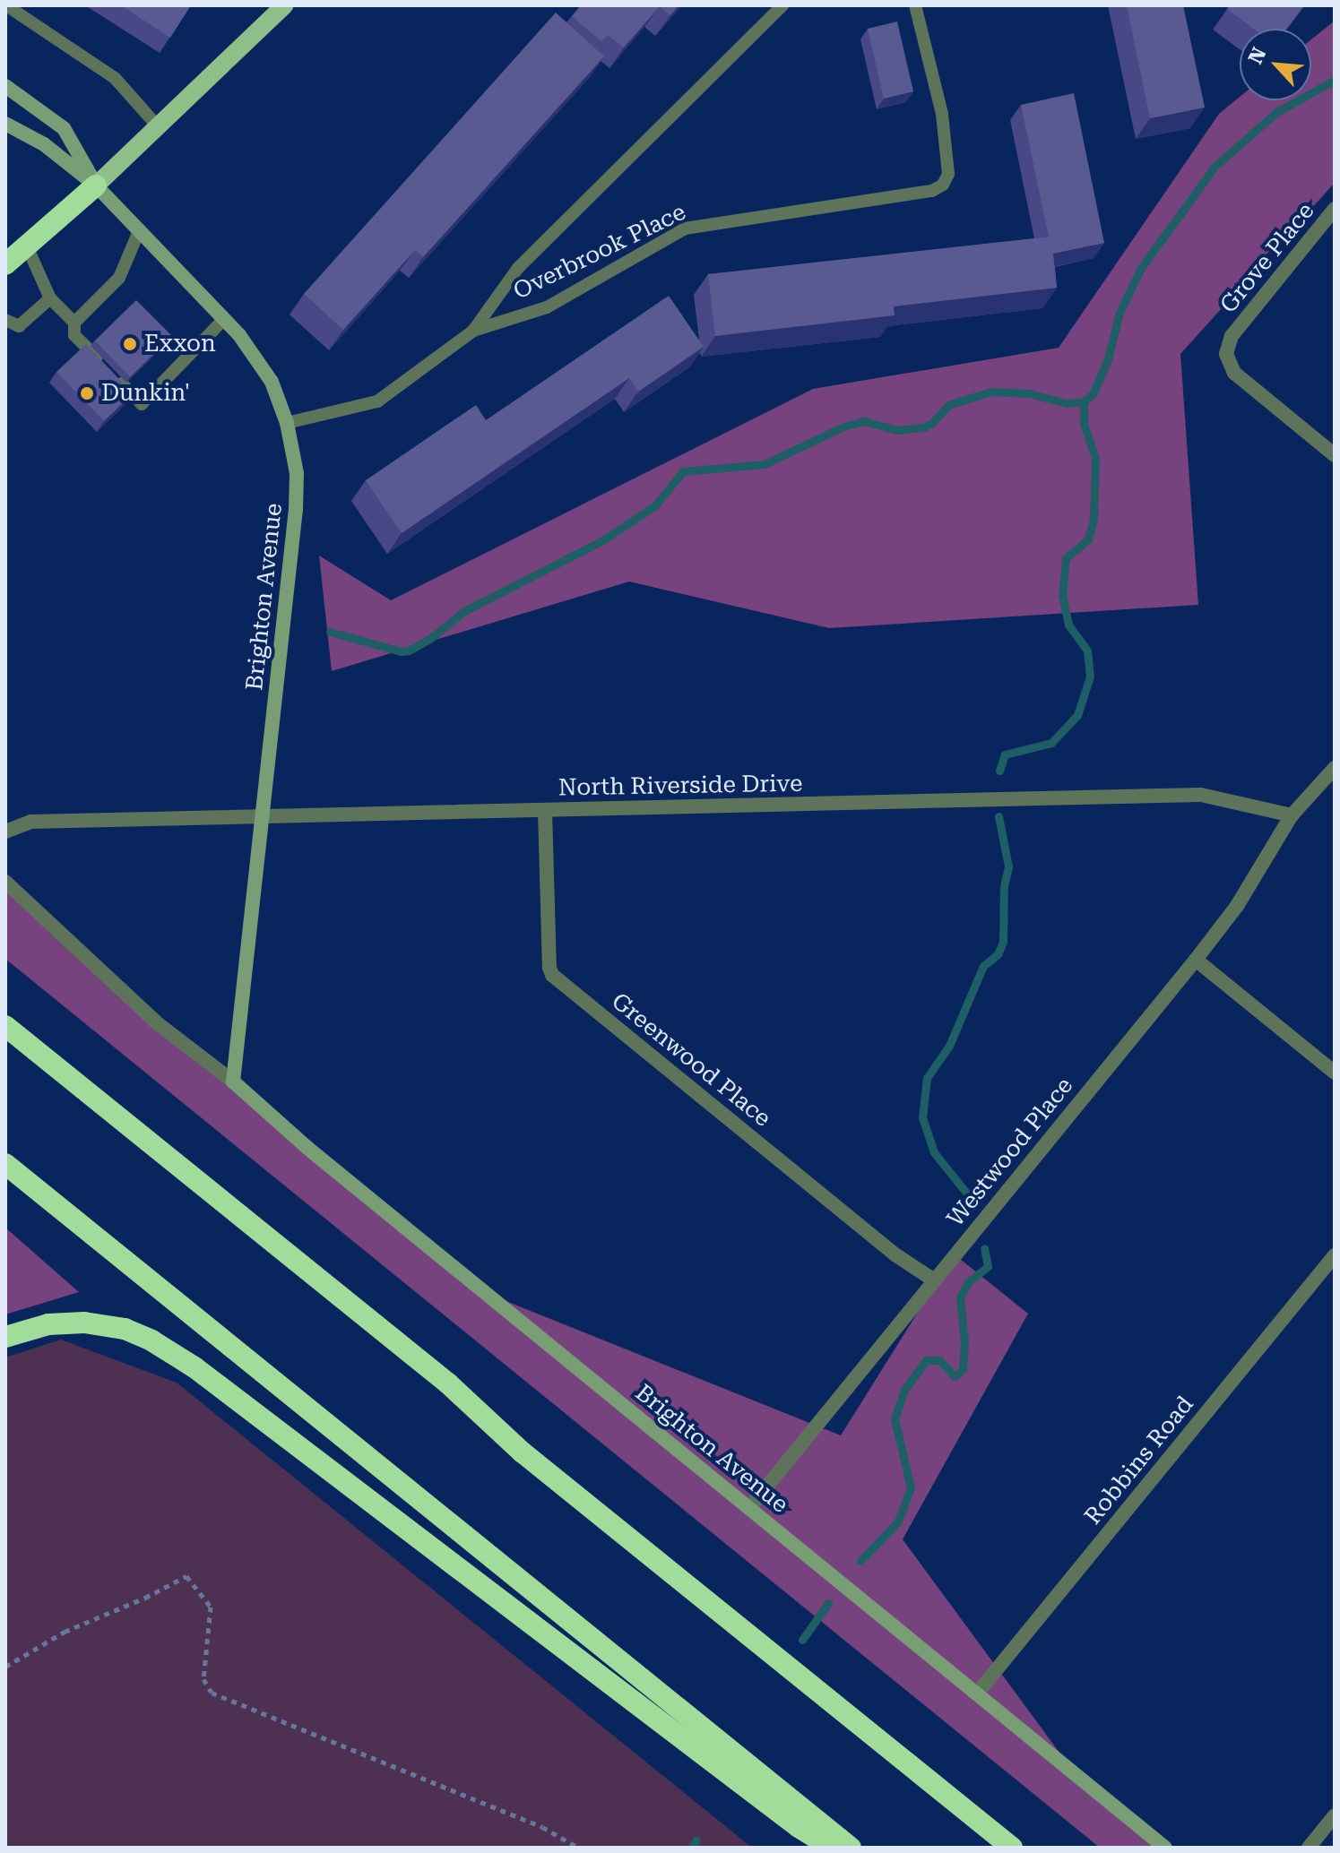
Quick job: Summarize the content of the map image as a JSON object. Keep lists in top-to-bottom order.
{
  "streets": {
    "street": [
      "Grove Place",
      "Brighton Avenue",
      "North Riverside Drive",
      "Greenwood Place",
      "Westwood Place",
      "Robbins Road"
    ],
    "lane": ["Overbrook Place"]
  },
  "crossings": [
    ["Overbrook Place", "Brighton Avenue"],
    ["Brighton Avenue", "North Riverside Drive"],
    ["Brighton Avenue", "Westwood Place"],
    ["Brighton Avenue", "Robbins Road"],
    ["North Riverside Drive", "Greenwood Place"],
    ["North Riverside Drive", "Westwood Place"],
    ["Greenwood Place", "Westwood Place"]
  ],
  "places": ["Exxon", "Dunkin'"],
  "north": "top left"
}
